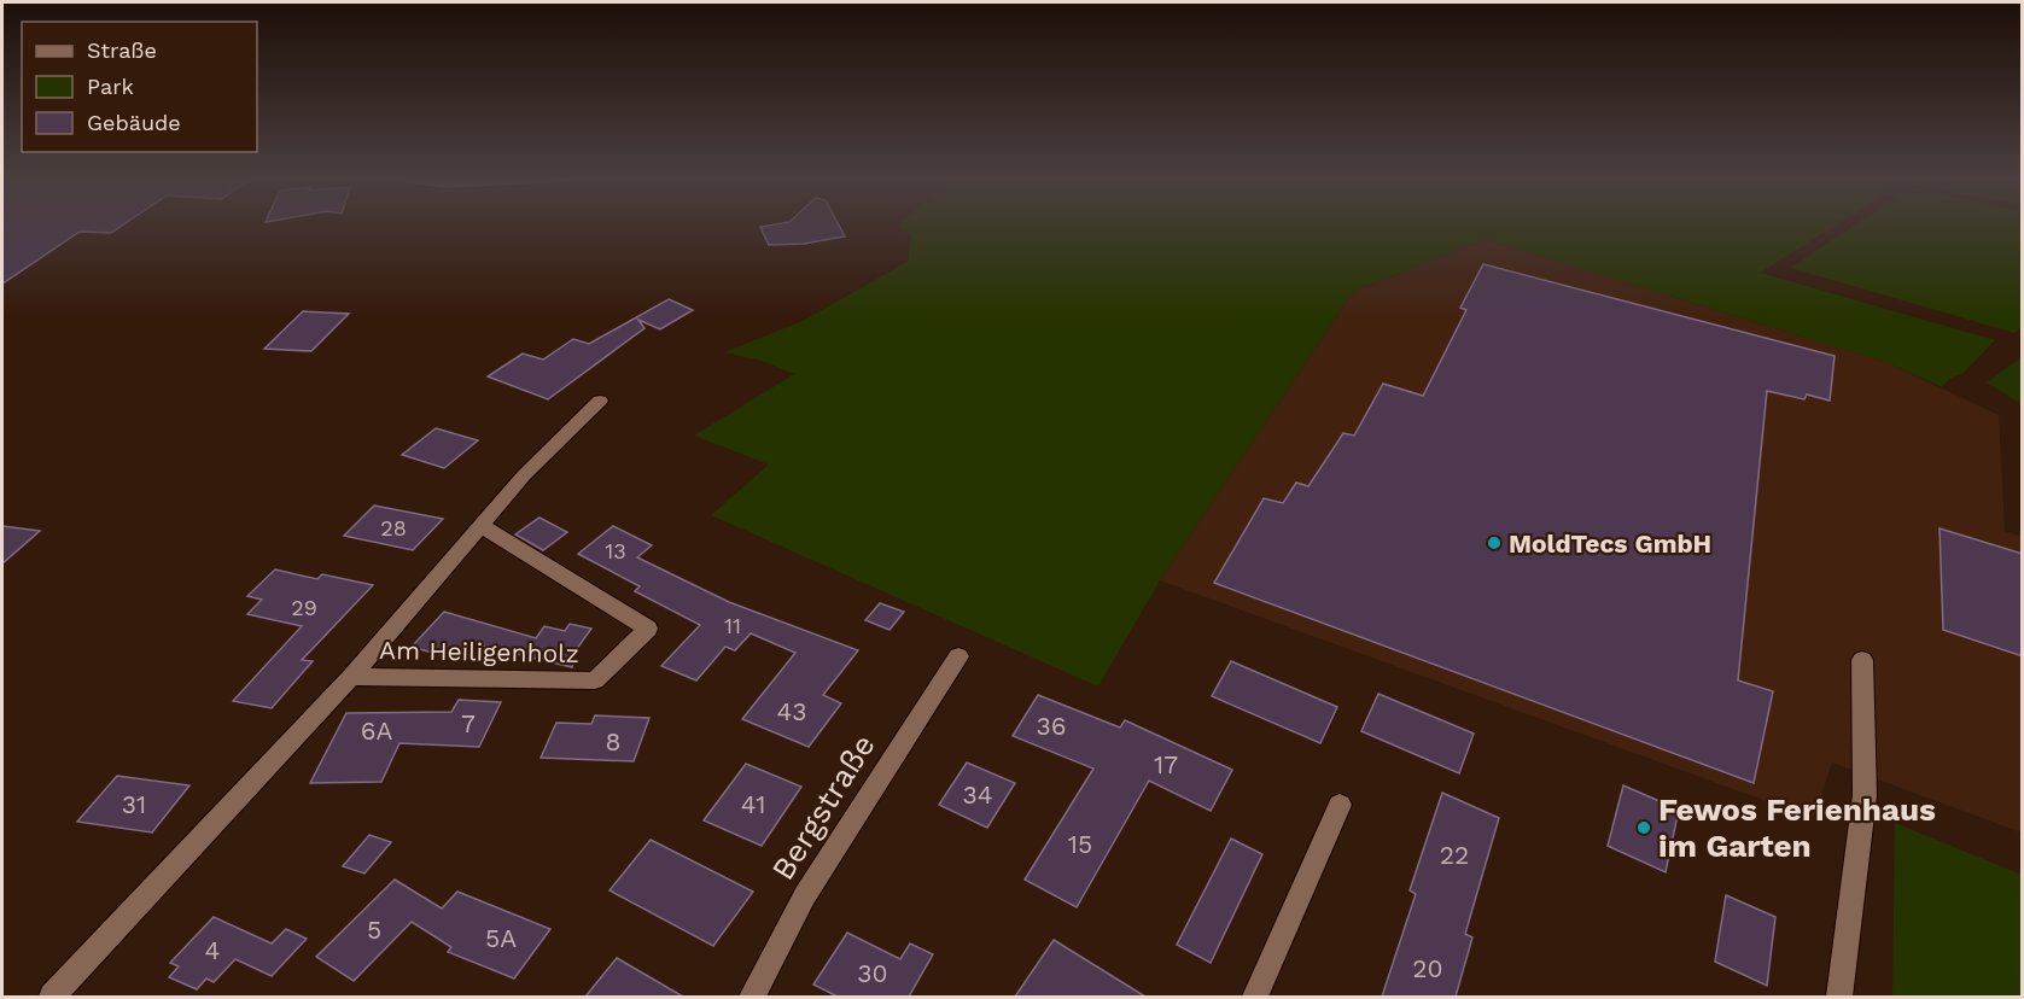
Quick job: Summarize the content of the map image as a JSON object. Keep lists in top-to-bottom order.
{
  "streets": {
    "street": ["Am Heiligenholz", "Bergstraße"]
  },
  "places": ["MoldTecs GmbH", "Fewos Ferienhaus im Garten"],
  "house_numbers": [
    "28",
    "13",
    "29",
    "11",
    "43",
    "7",
    "36",
    "6A",
    "8",
    "17",
    "34",
    "31",
    "41",
    "15",
    "22",
    "5",
    "5A",
    "4",
    "20",
    "30"
  ],
  "legend": ["Straße", "Park", "Gebäude"]
}
